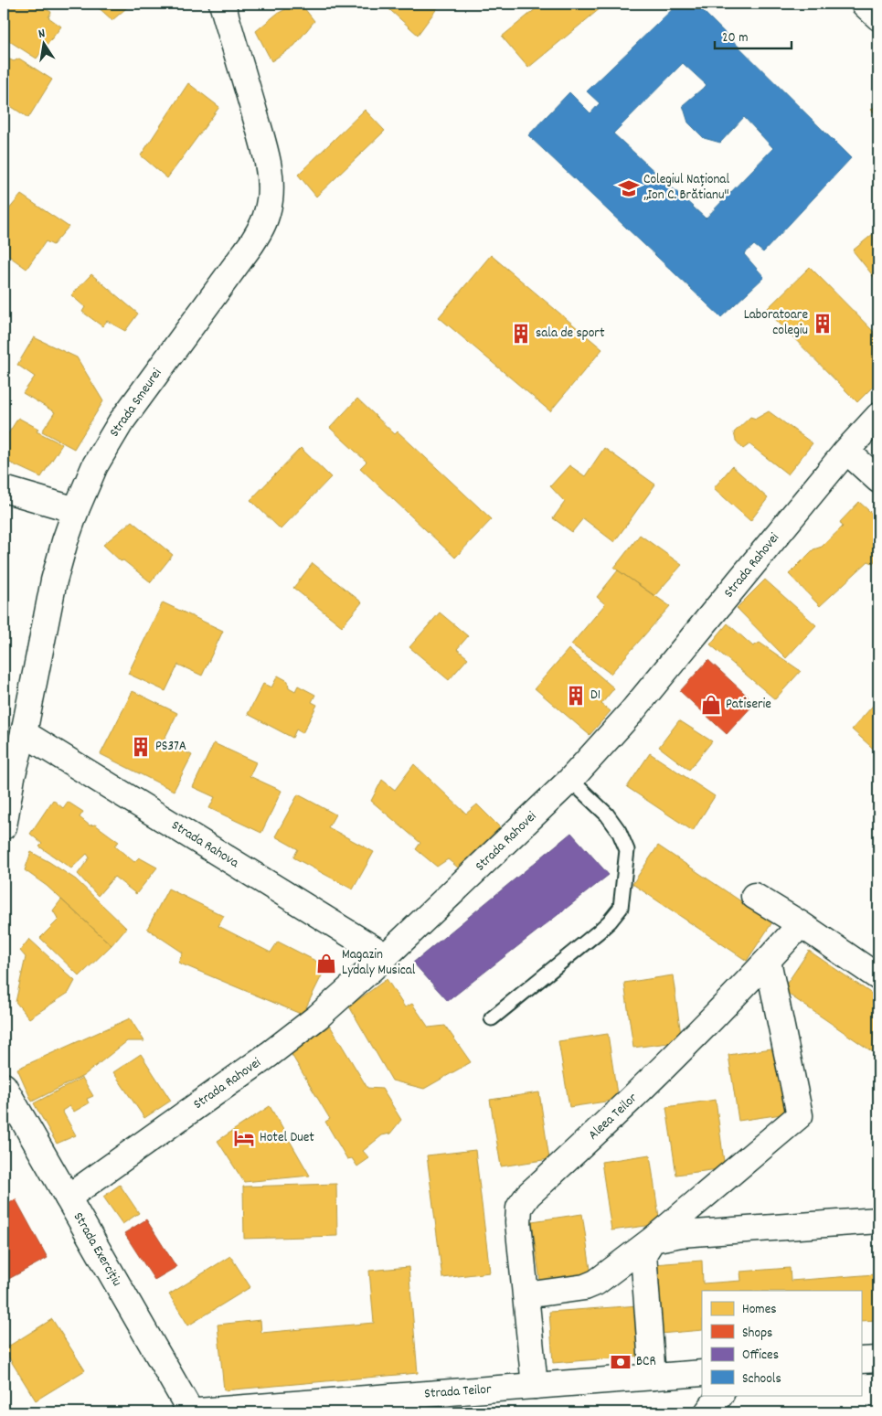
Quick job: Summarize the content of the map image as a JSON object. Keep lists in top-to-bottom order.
{
  "streets": {
    "street": [
      "Strada Smeurei",
      "Strada Rahovei",
      "Strada Rahova",
      "Aleea Teilor",
      "Strada Exercițiu",
      "Strada Teilor"
    ]
  },
  "crossings": [
    ["Strada Smeurei", "Strada Rahova"],
    ["Strada Rahovei", "Strada Rahova"],
    ["Strada Rahovei", "Strada Exercițiu"],
    ["Aleea Teilor", "Strada Teilor"],
    ["Strada Exercițiu", "Strada Teilor"]
  ],
  "places": {
    "school or university": ["Colegiul Național „Ion C. Brătianu\""],
    "building": [
      "Laboratoare colegiu",
      "sala de sport",
      "D1",
      "PS37A"
    ],
    "shop": ["Patiserie", "Magazin Lydaly Musical"],
    "hotel": ["Hotel Duet"],
    "bank": ["BCR"]
  },
  "legend": [
    "Homes",
    "Shops",
    "Offices",
    "Schools"
  ],
  "scale_bar": "20 m",
  "north": "top"
}
